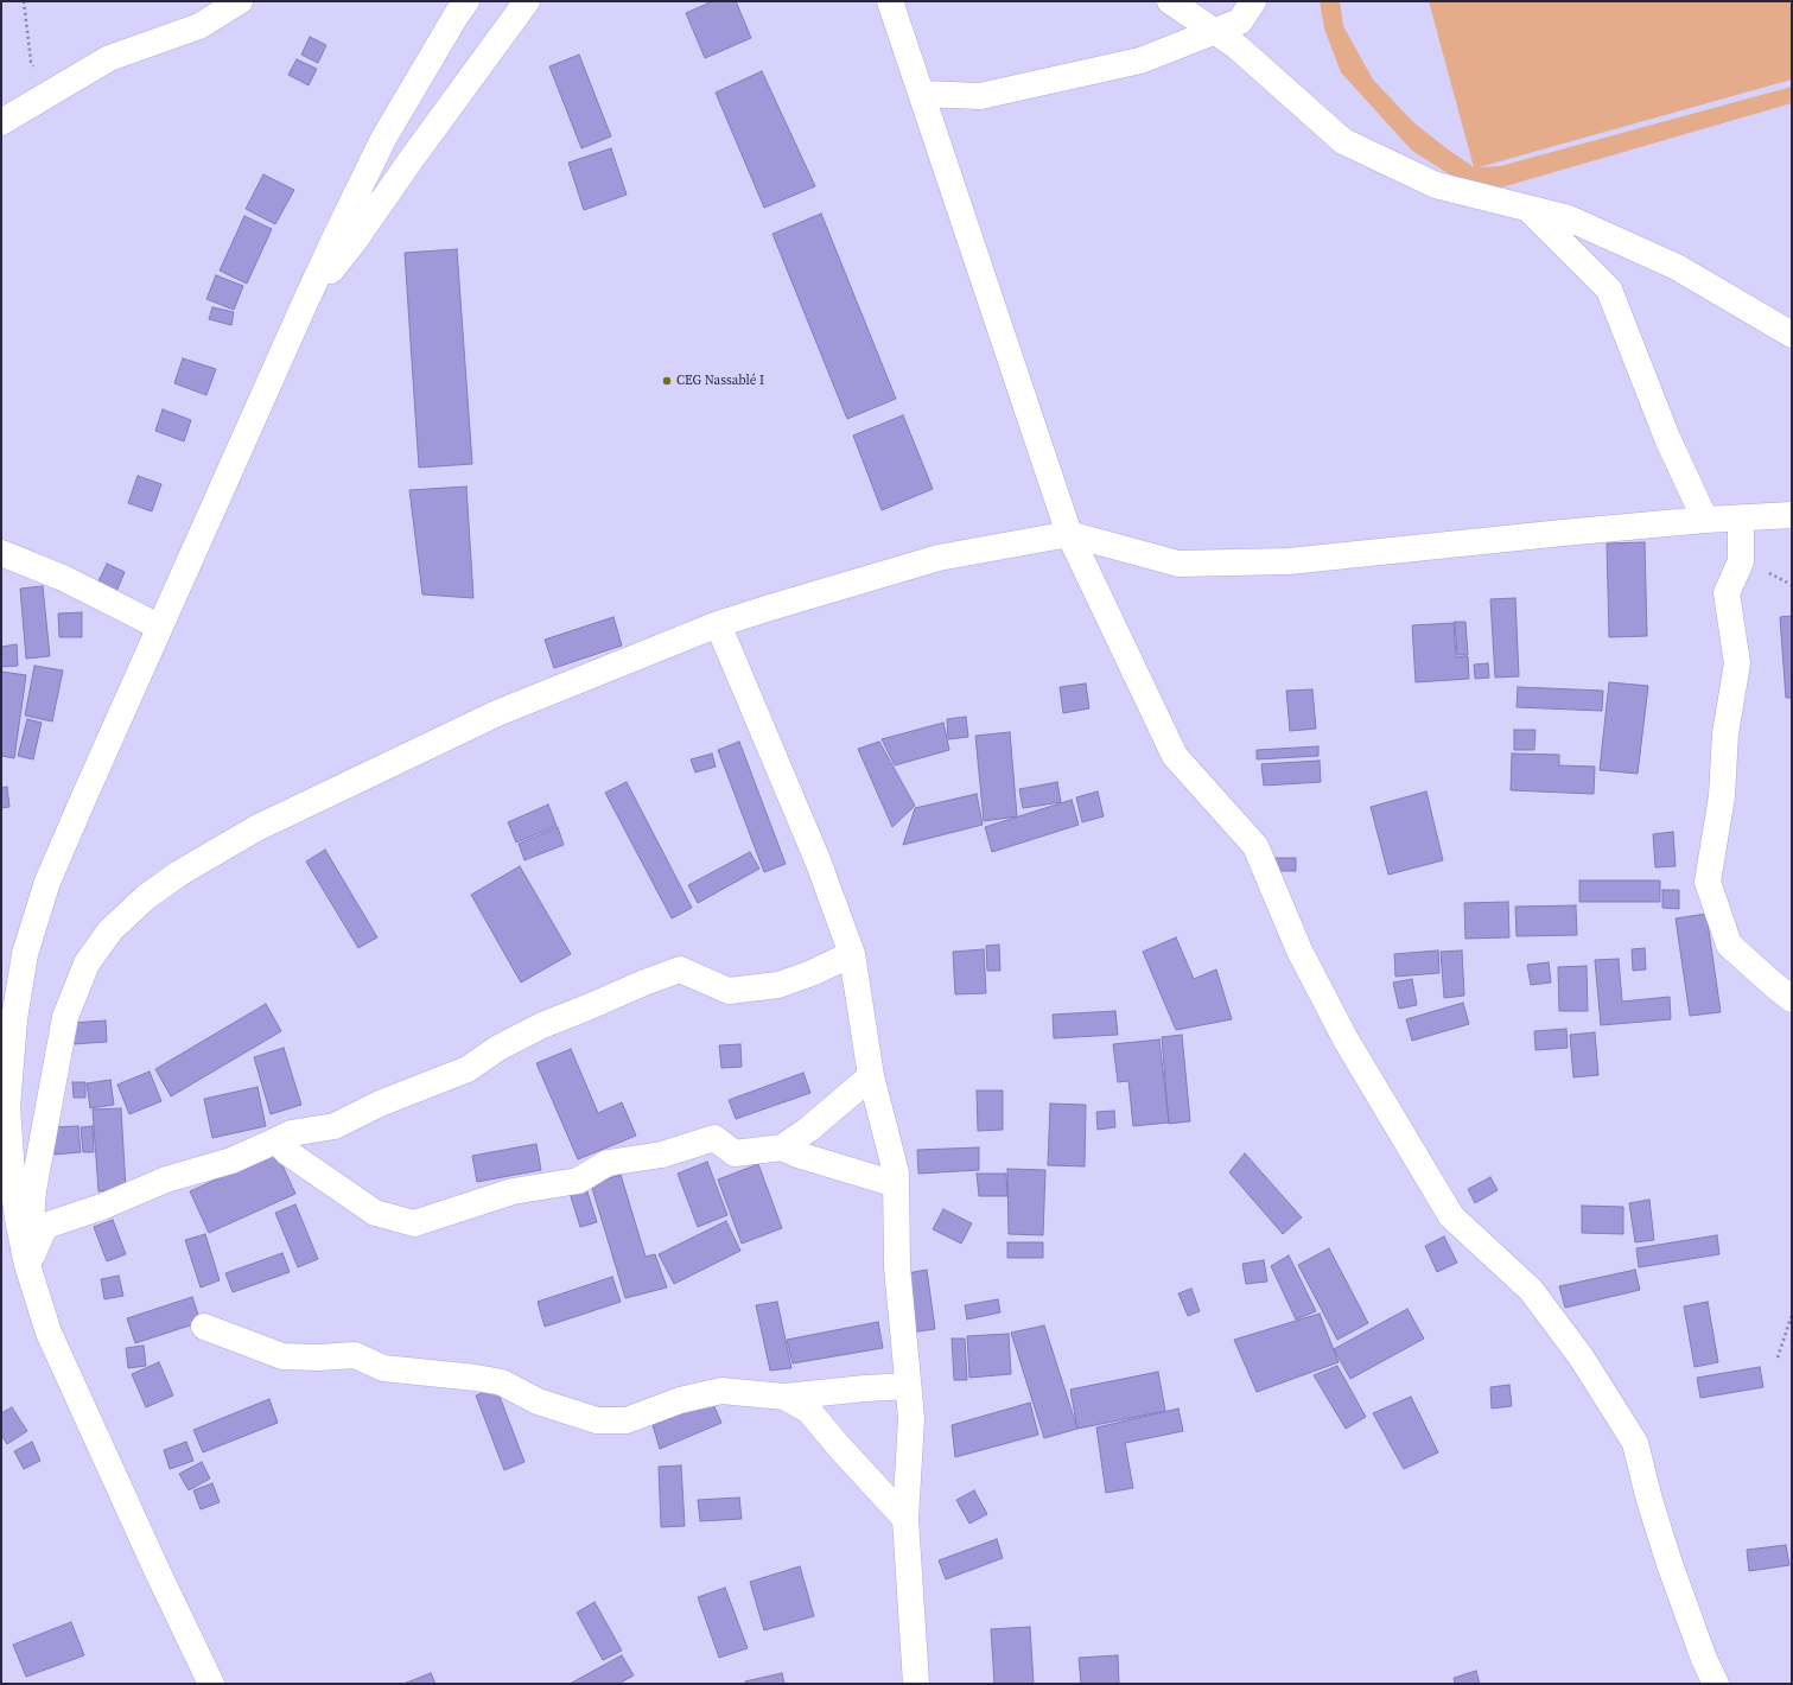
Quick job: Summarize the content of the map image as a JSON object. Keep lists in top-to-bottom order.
{
  "places": ["CEG Nassablé I"]
}
